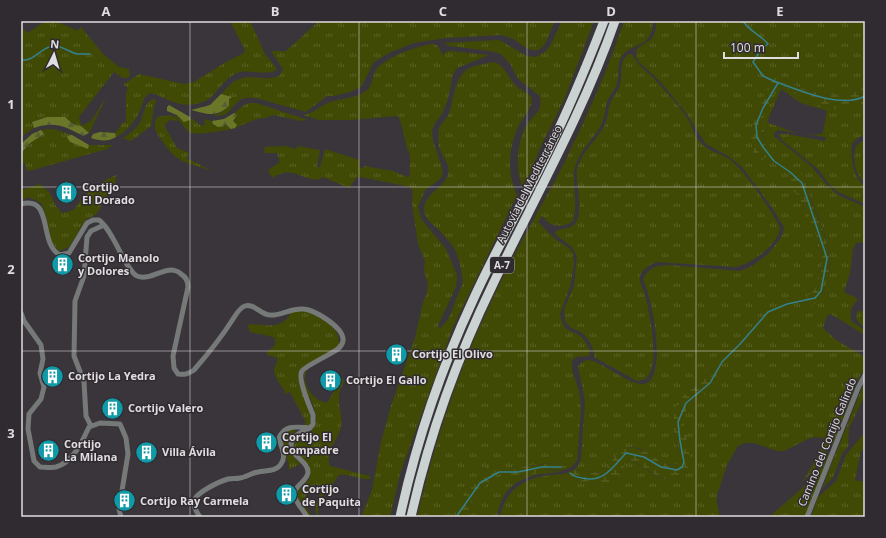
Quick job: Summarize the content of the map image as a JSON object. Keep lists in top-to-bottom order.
{
  "streets": {
    "highway": ["Autovía del Mediterráneo", "A-7"],
    "street": ["Camino del Cortijo Galindo"]
  },
  "places": {
    "building": [
      "Cortijo El Dorado",
      "Cortijo Manolo y Dolores",
      "Cortijo El Olivo",
      "Cortijo La Yedra",
      "Cortijo El Gallo",
      "Cortijo Valero",
      "Cortijo El Compadre",
      "Cortijo La Milana",
      "Villa Ávila",
      "Cortijo de Paquita",
      "Cortijo Ray Carmela"
    ]
  },
  "scale_bar": "100 m",
  "north": "top",
  "grid": {
    "columns": [
      "A",
      "B",
      "C",
      "D",
      "E"
    ],
    "rows": ["1", "2", "3"]
  }
}
